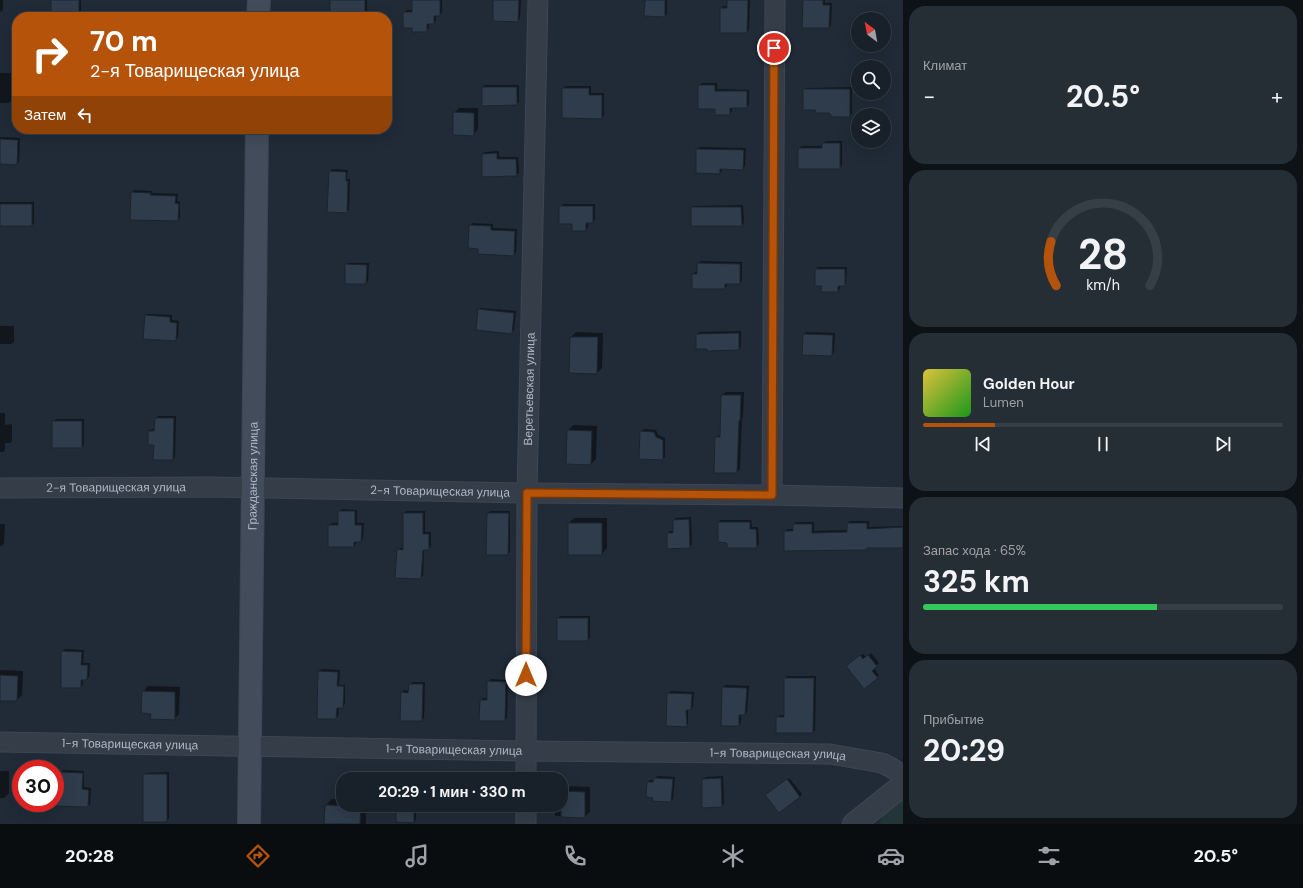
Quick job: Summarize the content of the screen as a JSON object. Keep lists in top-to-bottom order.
{
  "streets": {
    "main road": ["Гражданская улица"],
    "street": ["Веретьевская улица", "2-я Товарищеская улица", "1-я Товарищеская улица"]
  },
  "crossings": [
    ["Веретьевская улица", "2-я Товарищеская улица"],
    ["Веретьевская улица", "1-я Товарищеская улица"],
    ["Гражданская улица", "2-я Товарищеская улица"],
    ["Гражданская улица", "1-я Товарищеская улица"]
  ],
  "north": "top left",
  "page": {
    "tile": [
      "Климат",
      ["Запас хода · 65%", "325 km"],
      ["Прибытие", "20:29"]
    ],
    "turn": ["70 m", "2-я Товарищеская улица"],
    "heat": ["−", "20.5°", "+"],
    "then": "Затем",
    "song": ["Golden Hour", "Lumen"],
    "limit": "30",
    "trip": "20:29 · 1 мин · 330 m",
    "tabs": ["20:28", "20.5°"],
    "gauge": ["28", "km/h"]
  }
}
